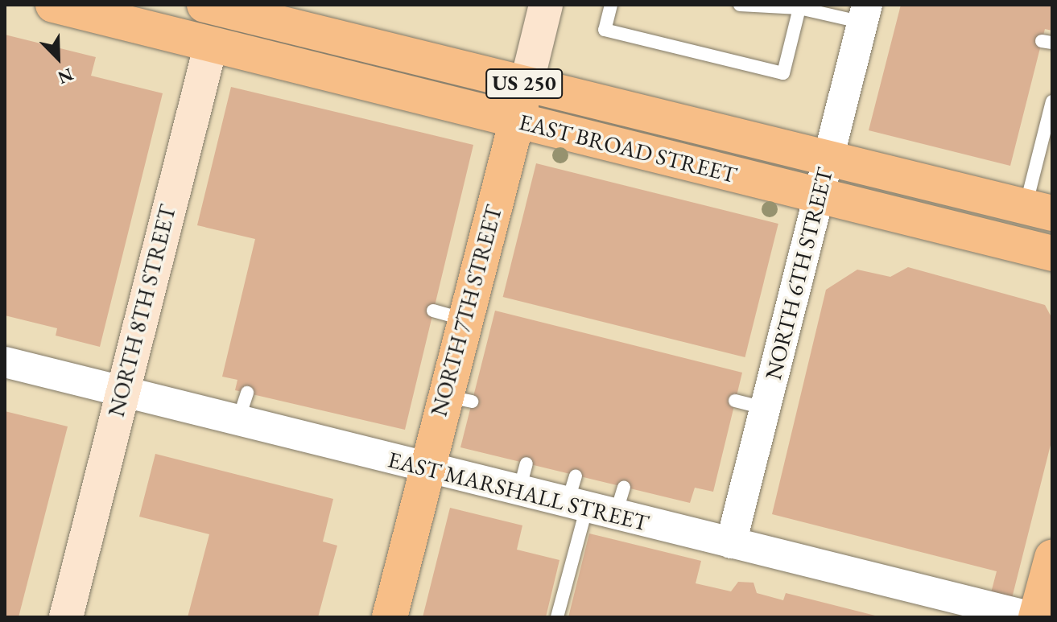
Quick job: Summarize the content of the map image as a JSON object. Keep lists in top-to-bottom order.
{
  "streets": {
    "main road": [
      "US 250",
      "EAST BROAD STREET",
      "NORTH 8TH STREET",
      "NORTH 7TH STREET"
    ],
    "street": ["NORTH 6TH STREET", "EAST MARSHALL STREET"]
  },
  "crossings": [
    ["EAST BROAD STREET", "NORTH 6TH STREET"],
    ["EAST BROAD STREET", "NORTH 8TH STREET"],
    ["EAST BROAD STREET", "NORTH 7TH STREET"],
    ["NORTH 6TH STREET", "EAST MARSHALL STREET"],
    ["NORTH 8TH STREET", "EAST MARSHALL STREET"],
    ["NORTH 7TH STREET", "EAST MARSHALL STREET"]
  ],
  "north": "bottom right"
}
